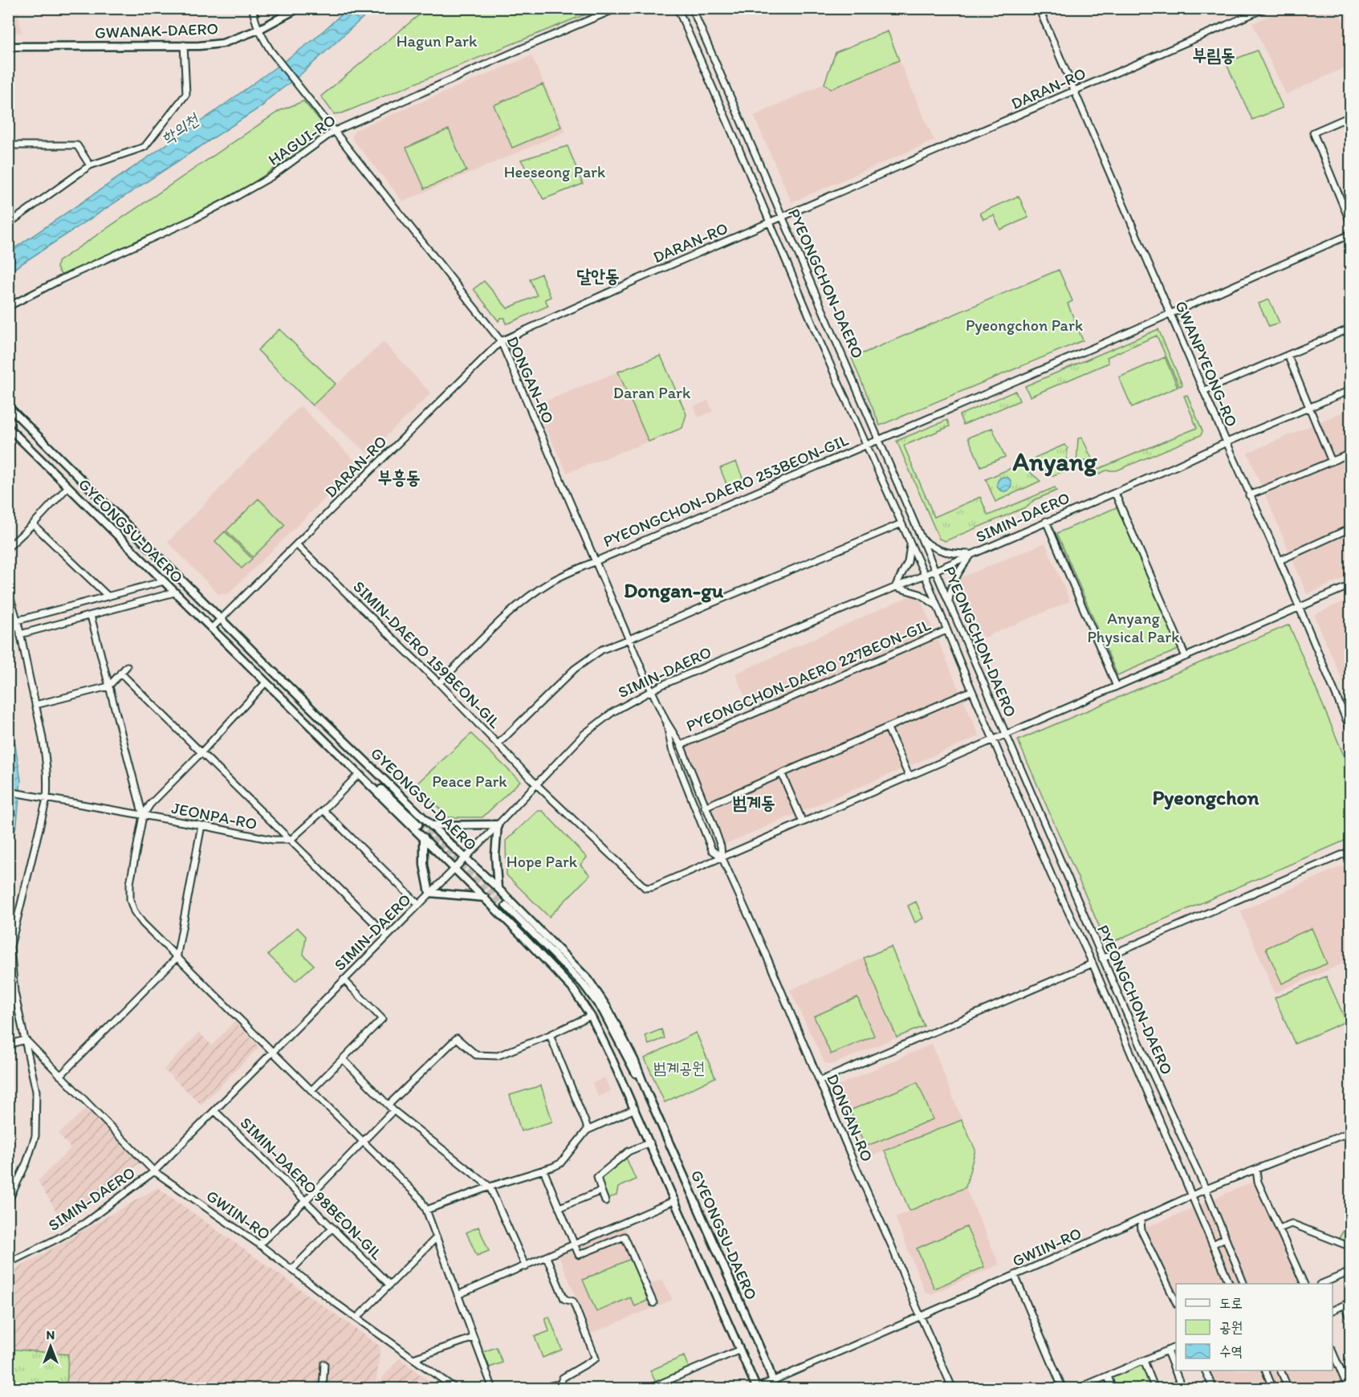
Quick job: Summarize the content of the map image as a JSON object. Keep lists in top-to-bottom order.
{
  "streets": {
    "main road": ["GWANAK-DAERO", "GYEONGSU-DAERO"],
    "street": [
      "DARAN-RO",
      "HAGUI-RO",
      "PYEONGCHON-DAERO",
      "GWANPYEONG-RO",
      "DONGAN-RO",
      "PYEONGCHON-DAERO 253BEON-GIL",
      "SIMIN-DAERO",
      "SIMIN-DAERO 159BEON-GIL",
      "PYEONGCHON-DAERO 227BEON-GIL",
      "JEONPA-RO",
      "SIMIN-DAERO 98BEON-GIL",
      "GWIIN-RO"
    ]
  },
  "crossings": [
    ["GWANAK-DAERO", "DONGAN-RO"],
    ["DARAN-RO", "PYEONGCHON-DAERO"],
    ["DARAN-RO", "GWANPYEONG-RO"],
    ["DARAN-RO", "DONGAN-RO"],
    ["DARAN-RO", "GYEONGSU-DAERO"],
    ["DARAN-RO", "SIMIN-DAERO 159BEON-GIL"],
    ["HAGUI-RO", "DONGAN-RO"],
    ["PYEONGCHON-DAERO", "PYEONGCHON-DAERO 253BEON-GIL"],
    ["PYEONGCHON-DAERO", "SIMIN-DAERO"],
    ["PYEONGCHON-DAERO", "PYEONGCHON-DAERO 227BEON-GIL"],
    ["PYEONGCHON-DAERO", "GWIIN-RO"],
    ["GWANPYEONG-RO", "PYEONGCHON-DAERO 253BEON-GIL"],
    ["GWANPYEONG-RO", "SIMIN-DAERO"],
    ["DONGAN-RO", "PYEONGCHON-DAERO 253BEON-GIL"],
    ["DONGAN-RO", "SIMIN-DAERO"],
    ["DONGAN-RO", "SIMIN-DAERO 159BEON-GIL"],
    ["DONGAN-RO", "PYEONGCHON-DAERO 227BEON-GIL"],
    ["DONGAN-RO", "GWIIN-RO"],
    ["PYEONGCHON-DAERO 253BEON-GIL", "SIMIN-DAERO 159BEON-GIL"],
    ["SIMIN-DAERO", "GYEONGSU-DAERO"],
    ["SIMIN-DAERO", "SIMIN-DAERO 159BEON-GIL"],
    ["SIMIN-DAERO", "SIMIN-DAERO 98BEON-GIL"],
    ["SIMIN-DAERO", "GWIIN-RO"],
    ["GYEONGSU-DAERO", "GWIIN-RO"]
  ],
  "districts": [
    "부림동",
    "달안동",
    "Anyang",
    "부흥동",
    "Dongan-gu",
    "Pyeongchon",
    "범계동"
  ],
  "water": ["학의천"],
  "parks": [
    "Hagun Park",
    "Heeseong Park",
    "Pyeongchon Park",
    "Daran Park",
    "Anyang Physical Park",
    "Peace Park",
    "Hope Park",
    "범계공원"
  ],
  "legend": ["도로", "공원", "수역"],
  "north": "top"
}
